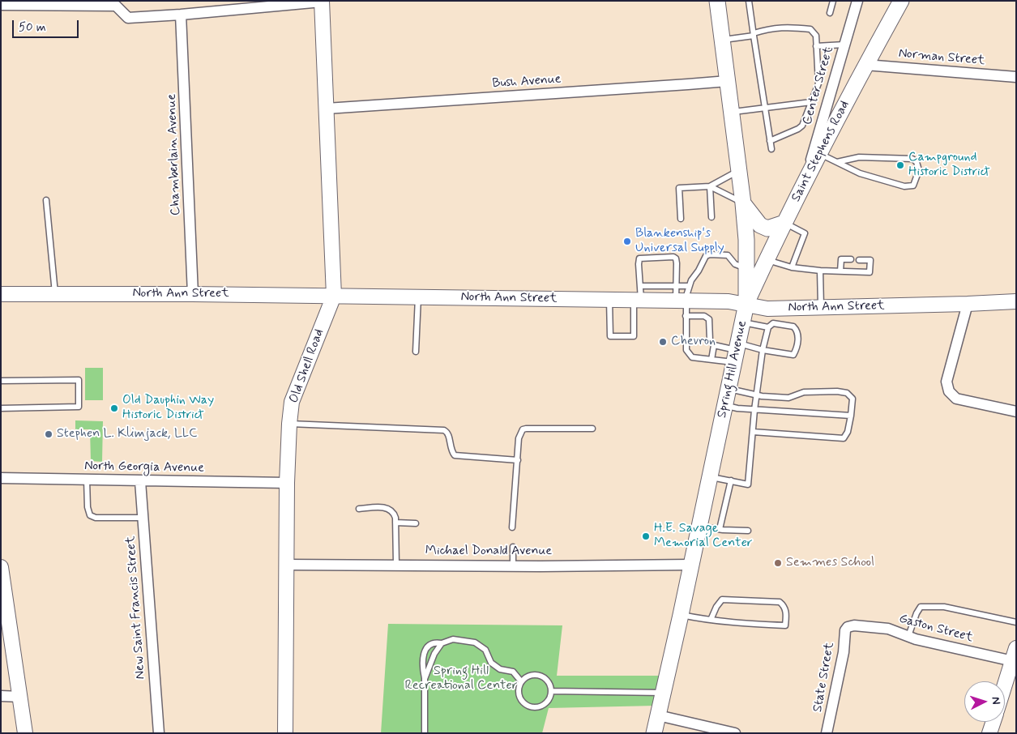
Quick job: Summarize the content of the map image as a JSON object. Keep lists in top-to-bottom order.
{
  "streets": {
    "main road": ["Saint Stephens Road", "Spring Hill Avenue"],
    "street": [
      "Norman Street",
      "Bush Avenue",
      "Center Street",
      "Chamberlain Avenue",
      "North Ann Street",
      "Old Shell Road",
      "North Georgia Avenue",
      "Michael Donald Avenue",
      "New Saint Francis Street",
      "Gaston Street",
      "State Street"
    ]
  },
  "crossings": [
    ["Norman Street", "Saint Stephens Road"],
    ["Bush Avenue", "Old Shell Road"],
    ["Bush Avenue", "Spring Hill Avenue"],
    ["Center Street", "Saint Stephens Road"],
    ["Saint Stephens Road", "North Ann Street"],
    ["Saint Stephens Road", "Spring Hill Avenue"],
    ["Chamberlain Avenue", "North Ann Street"],
    ["North Ann Street", "Old Shell Road"],
    ["North Ann Street", "Spring Hill Avenue"],
    ["Old Shell Road", "North Georgia Avenue"],
    ["Old Shell Road", "Michael Donald Avenue"],
    ["Spring Hill Avenue", "Michael Donald Avenue"],
    ["North Georgia Avenue", "New Saint Francis Street"],
    ["Gaston Street", "State Street"]
  ],
  "parks": ["Spring Hill Recreational Center"],
  "places": [
    "Campground Historic District",
    "Blankenship's Universal Supply",
    "Chevron",
    "Old Dauphin Way Historic District",
    "Stephen L. Klimjack, LLC",
    "H.E. Savage Memorial Center",
    "Semmes School"
  ],
  "scale_bar": "50 m",
  "north": "right"
}
